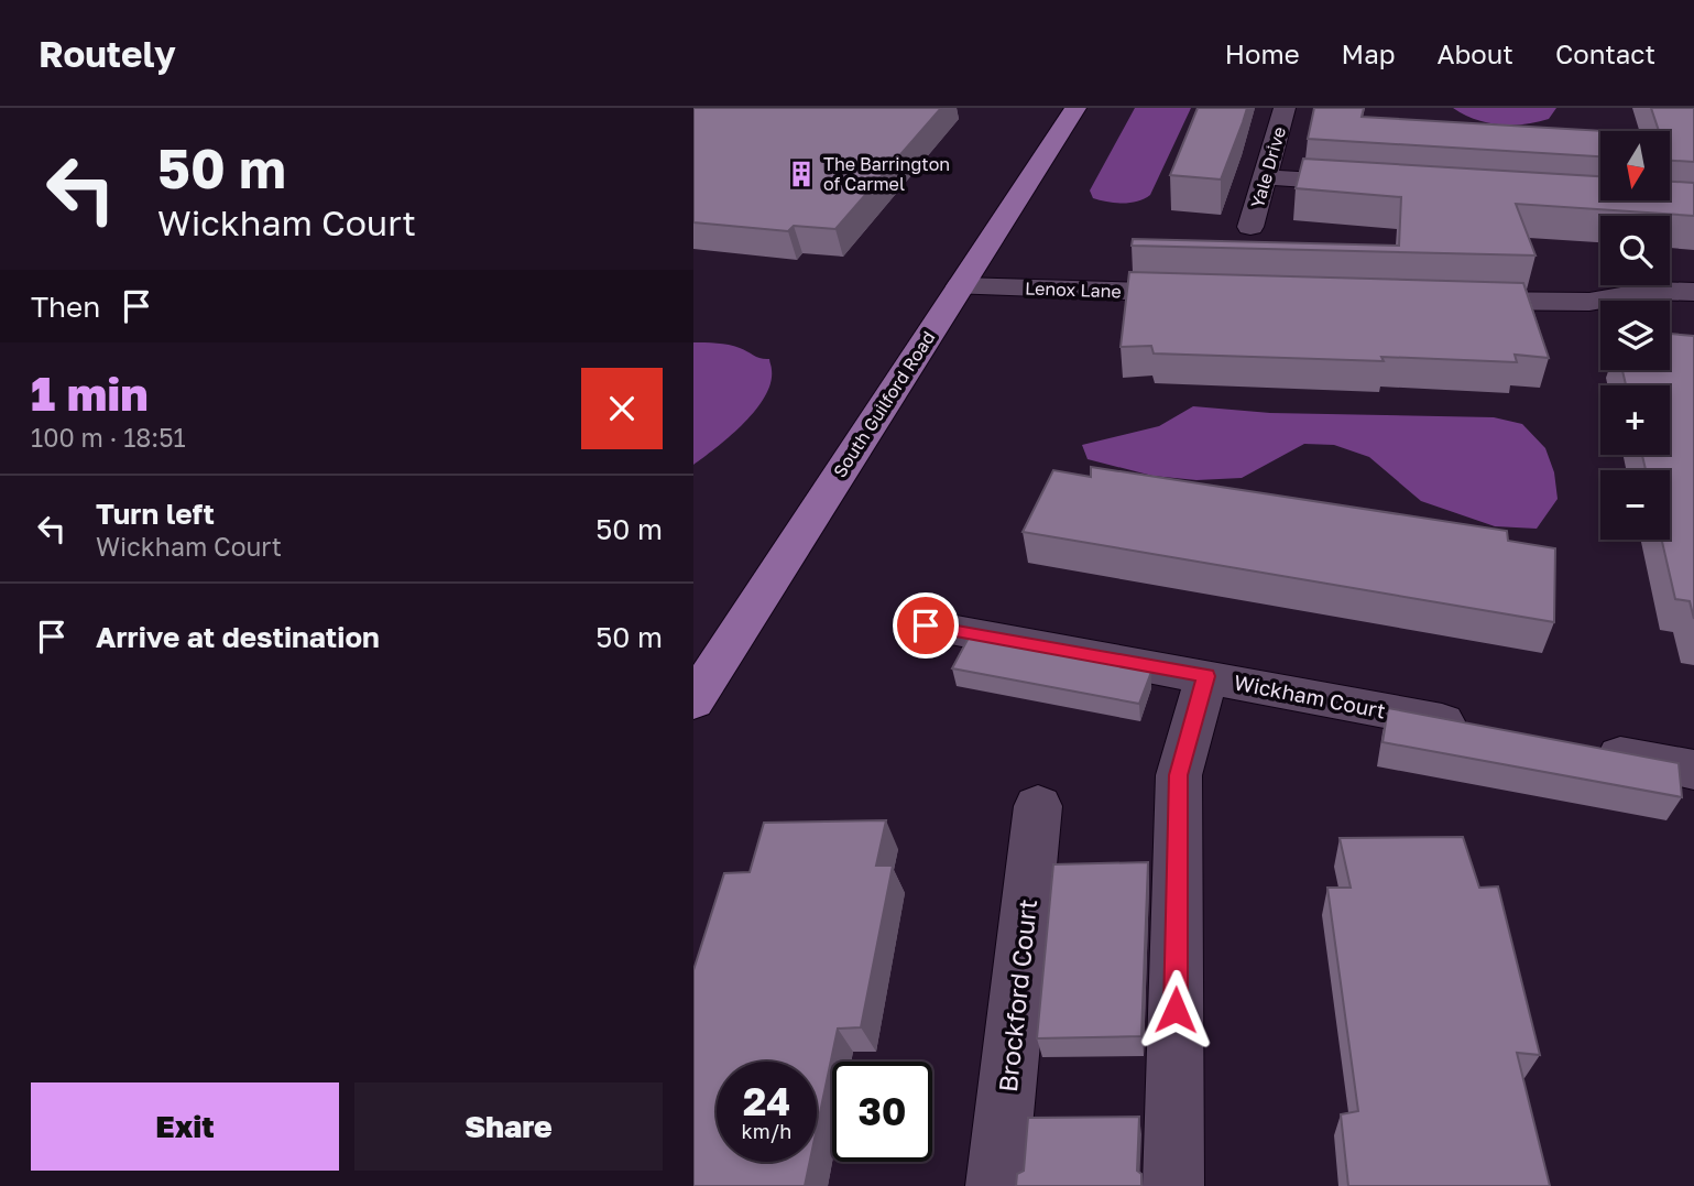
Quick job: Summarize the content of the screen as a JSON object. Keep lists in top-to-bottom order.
{
  "streets": {
    "main road": ["South Guilford Road"],
    "street": [
      "Yale Drive",
      "Lenox Lane",
      "Wickham Court",
      "Brockford Court"
    ]
  },
  "crossings": [
    ["Lenox Lane", "South Guilford Road"]
  ],
  "places": {
    "building": ["The Barrington of Carmel"]
  },
  "north": "bottom",
  "page": {
    "header": "Routely",
    "nav": [
      "Home",
      "Map",
      "About",
      "Contact"
    ],
    "turn": ["50 m", "Wickham Court"],
    "map_buttons": ["+", "−"],
    "then": "Then",
    "heading": ["1 min", "100 m · 18:51"],
    "list": [
      {
        "name": "Turn left",
        "note": "Wickham Court",
        "value": "50 m"
      },
      {
        "name": "Arrive at destination",
        "value": "50 m"
      }
    ],
    "speed": "24 km/h",
    "limit": "30",
    "buttons": ["Exit", "Share"]
  }
}
